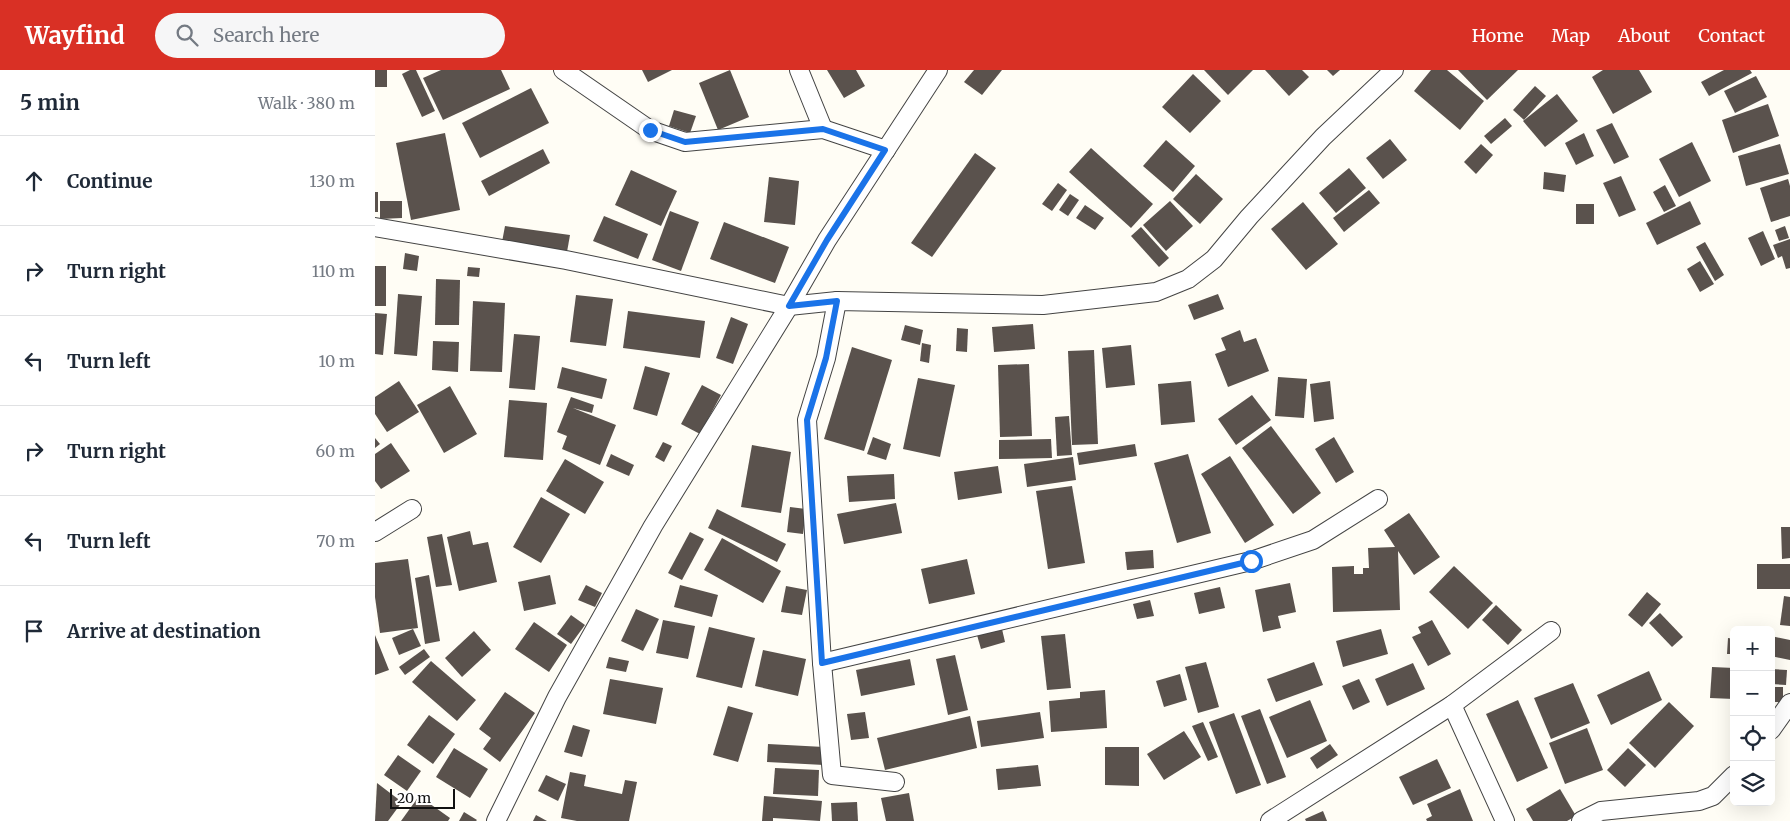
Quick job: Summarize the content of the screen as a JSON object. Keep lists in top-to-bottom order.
{
  "scale_bar": "20 m",
  "page": {
    "header": "Wayfind",
    "search": "Search here",
    "nav": [
      "Home",
      "Map",
      "About",
      "Contact"
    ],
    "heading": ["5 min", "Walk · 380 m"],
    "list": [
      ["Continue", "130 m"],
      ["Turn right", "110 m"],
      ["Turn left", "10 m"],
      ["Turn right", "60 m"],
      ["Turn left", "70 m"],
      "Arrive at destination"
    ],
    "map_buttons": ["+", "−"],
    "scale": "20 m"
  }
}
